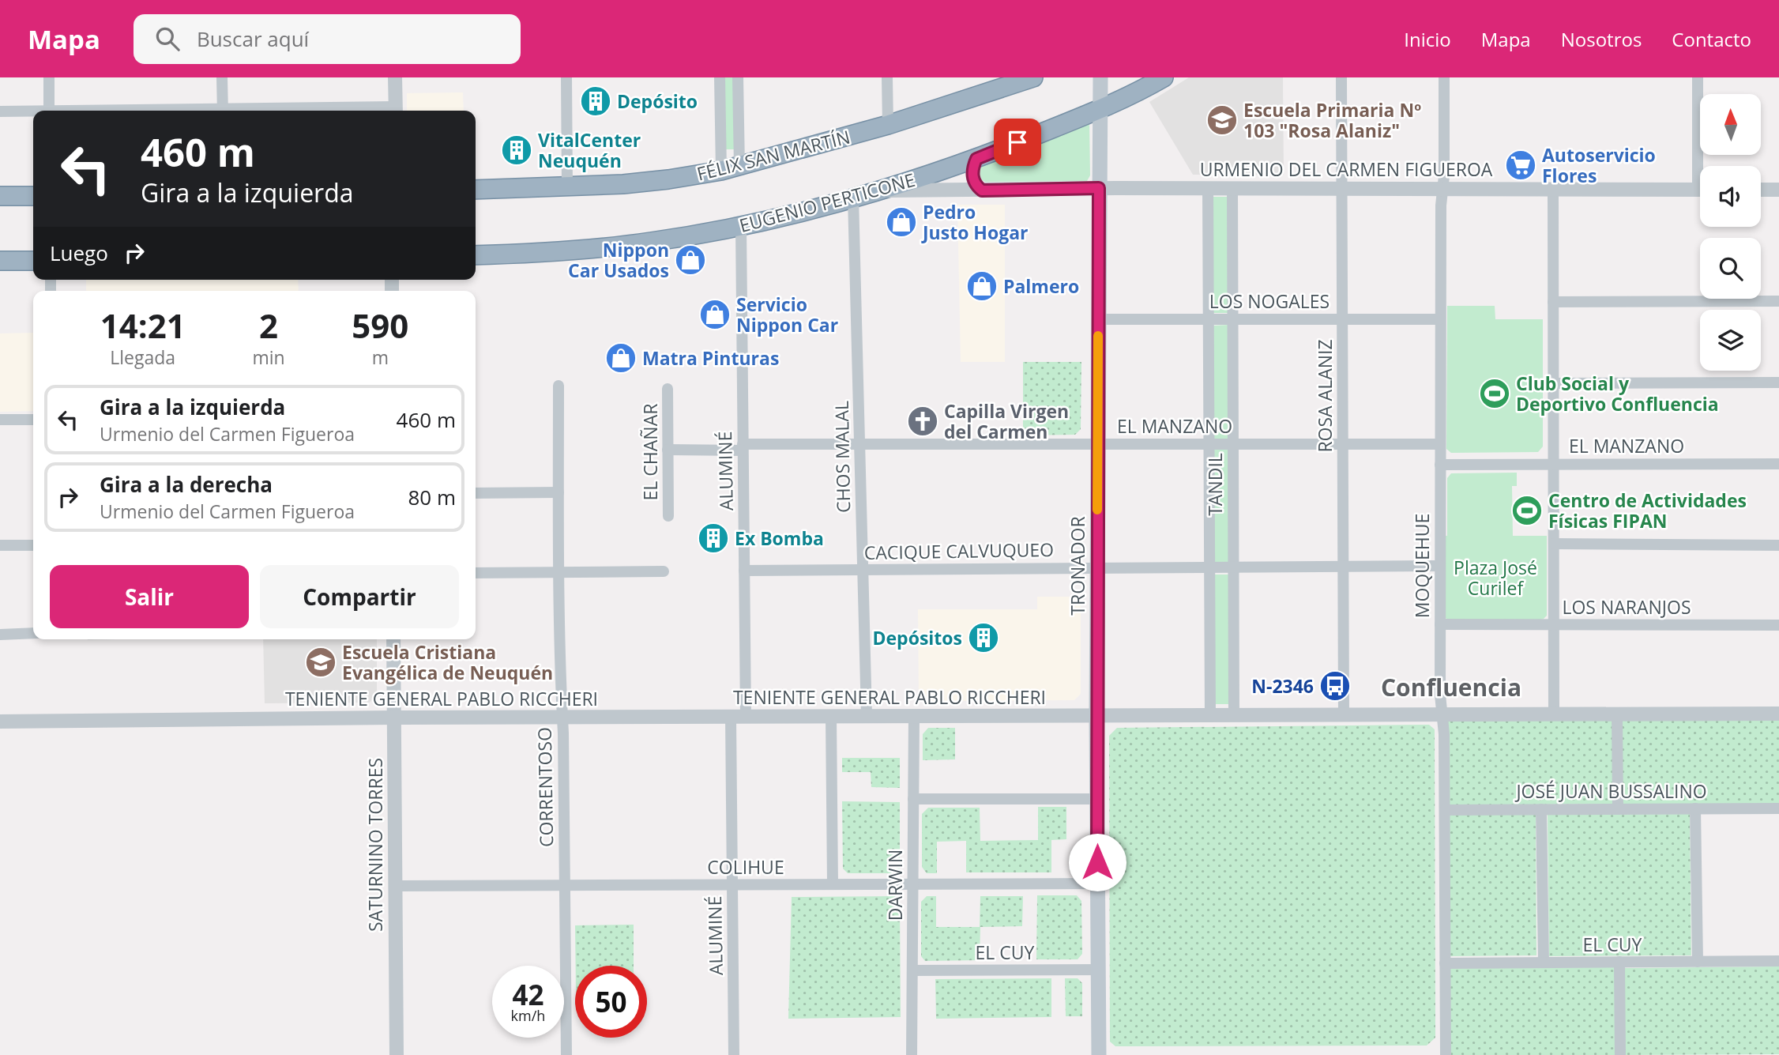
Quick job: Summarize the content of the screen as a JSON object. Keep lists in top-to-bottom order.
{
  "streets": {
    "highway": ["FÉLIX SAN MARTÍN", "EUGENIO PERTICONE"],
    "main road": ["TRONADOR"],
    "street": [
      "URMENIO DEL CARMEN FIGUEROA",
      "LOS NOGALES",
      "ROSA ALANIZ",
      "EL MANZANO",
      "EL CHAÑAR",
      "CHOS MALAL",
      "ALUMINÉ",
      "TANDIL",
      "CACIQUE CALVUQUEO",
      "MOQUEHUE",
      "LOS NARANJOS",
      "TENIENTE GENERAL PABLO RICCHERI",
      "CORRENTOSO",
      "JOSÉ JUAN BUSSALINO",
      "SATURNINO TORRES",
      "COLIHUE",
      "DARWIN",
      "EL CUY"
    ]
  },
  "crossings": [
    ["URMENIO DEL CARMEN FIGUEROA", "EUGENIO PERTICONE"],
    ["URMENIO DEL CARMEN FIGUEROA", "ROSA ALANIZ"],
    ["URMENIO DEL CARMEN FIGUEROA", "TANDIL"],
    ["URMENIO DEL CARMEN FIGUEROA", "TRONADOR"],
    ["URMENIO DEL CARMEN FIGUEROA", "MOQUEHUE"],
    ["EUGENIO PERTICONE", "CHOS MALAL"],
    ["EUGENIO PERTICONE", "ALUMINÉ"],
    ["EUGENIO PERTICONE", "TRONADOR"],
    ["LOS NOGALES", "ROSA ALANIZ"],
    ["LOS NOGALES", "TANDIL"],
    ["LOS NOGALES", "TRONADOR"],
    ["LOS NOGALES", "MOQUEHUE"],
    ["ROSA ALANIZ", "EL MANZANO"],
    ["ROSA ALANIZ", "CACIQUE CALVUQUEO"],
    ["ROSA ALANIZ", "TENIENTE GENERAL PABLO RICCHERI"],
    ["EL MANZANO", "EL CHAÑAR"],
    ["EL MANZANO", "CHOS MALAL"],
    ["EL MANZANO", "ALUMINÉ"],
    ["EL MANZANO", "TANDIL"],
    ["EL MANZANO", "TRONADOR"],
    ["EL MANZANO", "MOQUEHUE"],
    ["CHOS MALAL", "CACIQUE CALVUQUEO"],
    ["CHOS MALAL", "TENIENTE GENERAL PABLO RICCHERI"],
    ["ALUMINÉ", "CACIQUE CALVUQUEO"],
    ["ALUMINÉ", "TENIENTE GENERAL PABLO RICCHERI"],
    ["ALUMINÉ", "COLIHUE"],
    ["TANDIL", "CACIQUE CALVUQUEO"],
    ["TANDIL", "TENIENTE GENERAL PABLO RICCHERI"],
    ["CACIQUE CALVUQUEO", "TRONADOR"],
    ["CACIQUE CALVUQUEO", "MOQUEHUE"],
    ["TRONADOR", "TENIENTE GENERAL PABLO RICCHERI"],
    ["TRONADOR", "COLIHUE"],
    ["TRONADOR", "EL CUY"],
    ["MOQUEHUE", "LOS NARANJOS"],
    ["MOQUEHUE", "TENIENTE GENERAL PABLO RICCHERI"],
    ["MOQUEHUE", "JOSÉ JUAN BUSSALINO"],
    ["MOQUEHUE", "EL CUY"],
    ["TENIENTE GENERAL PABLO RICCHERI", "CORRENTOSO"],
    ["TENIENTE GENERAL PABLO RICCHERI", "SATURNINO TORRES"],
    ["TENIENTE GENERAL PABLO RICCHERI", "DARWIN"],
    ["CORRENTOSO", "COLIHUE"],
    ["SATURNINO TORRES", "COLIHUE"],
    ["COLIHUE", "DARWIN"],
    ["DARWIN", "EL CUY"]
  ],
  "districts": ["Confluencia"],
  "parks": ["Plaza José Curilef"],
  "places": {
    "building": [
      "Depósito",
      "VitalCenter Neuquén",
      "Ex Bomba",
      "Depósitos"
    ],
    "school or university": ["Escuela Primaria Nº 103 \"Rosa Alaniz\"", "Escuela Cristiana Evangélica de Neuquén"],
    "supermarket": ["Autoservicio Flores"],
    "shop": [
      "Pedro Justo Hogar",
      "Nippon Car Usados",
      "Palmero",
      "Servicio Nippon Car",
      "Matra Pinturas"
    ],
    "sports": ["Club Social y Deportivo Confluencia", "Centro de Actividades Físicas FIPAN"],
    "church": ["Capilla Virgen del Carmen"],
    "bus stop": ["N-2346"]
  },
  "north": "top",
  "page": {
    "header": "Mapa",
    "search": "Buscar aquí",
    "nav": [
      "Inicio",
      "Mapa",
      "Nosotros",
      "Contacto"
    ],
    "turn": ["460 m", "Gira a la izquierda"],
    "then": "Luego",
    "eta": [
      "14:21",
      "Llegada",
      "2",
      "min",
      "590",
      "m"
    ],
    "list": [
      {
        "name": "Gira a la izquierda",
        "note": "Urmenio del Carmen Figueroa",
        "value": "460 m"
      },
      {
        "name": "Gira a la derecha",
        "note": "Urmenio del Carmen Figueroa",
        "value": "80 m"
      }
    ],
    "buttons": ["Salir", "Compartir"],
    "speed": "42 km/h",
    "limit": "50"
  }
}
